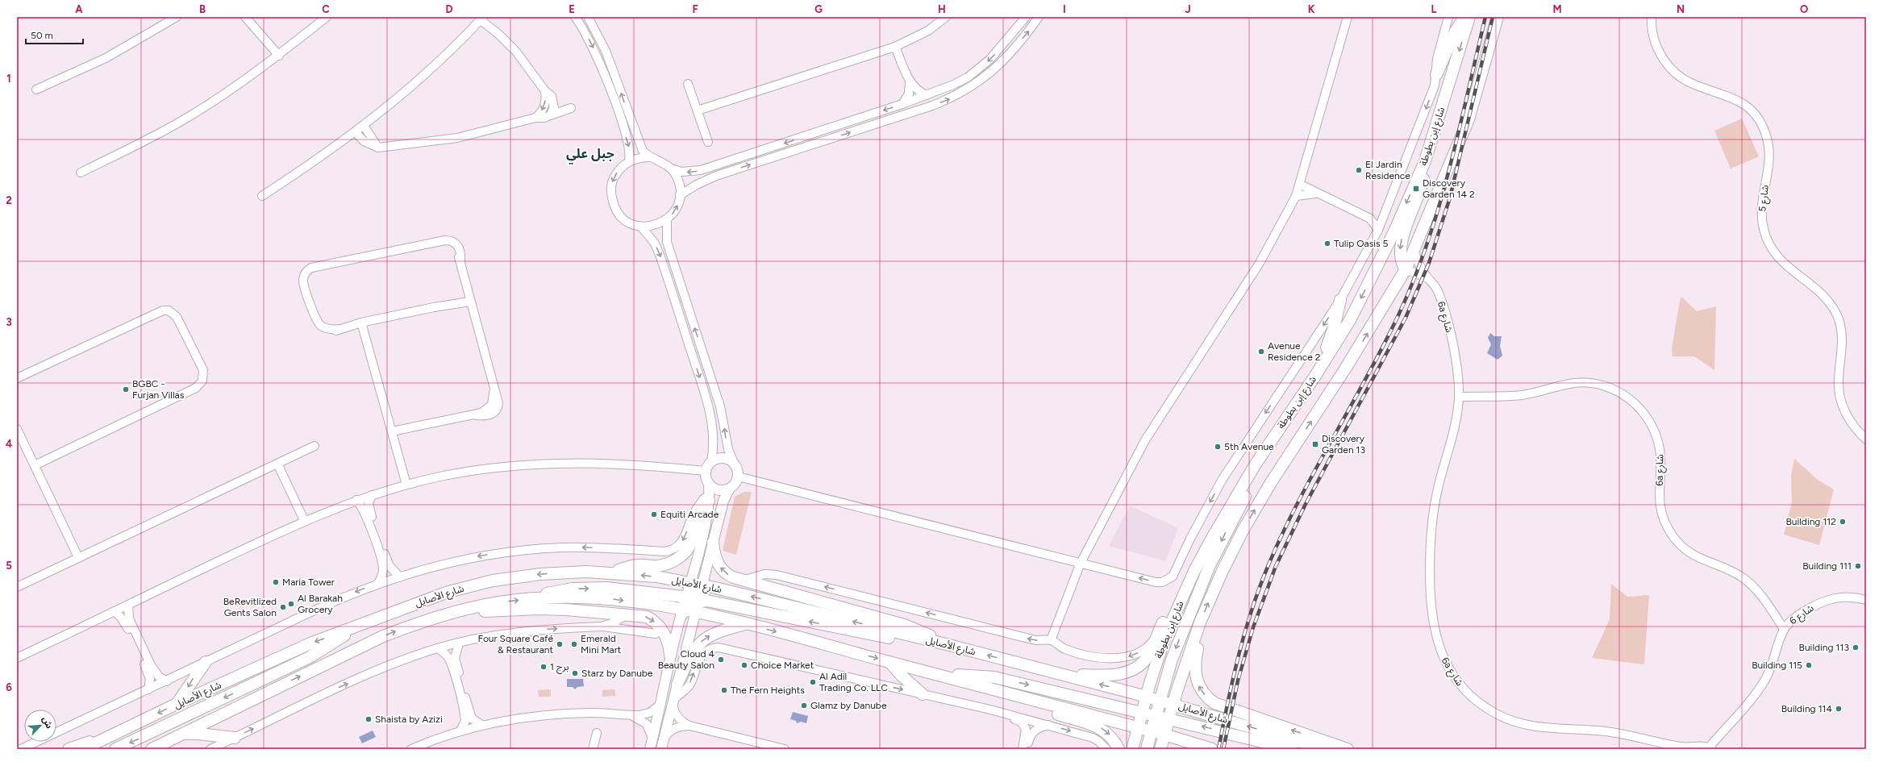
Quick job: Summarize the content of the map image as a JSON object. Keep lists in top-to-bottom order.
{
  "streets": {
    "main road": ["شارع إبن بطوطة", "شارع الأصايل"],
    "street": ["شارع 5", "6a شارع", "شارع 6"]
  },
  "crossings": [
    ["شارع إبن بطوطة", "شارع الأصايل"],
    ["6a شارع", "شارع 6"]
  ],
  "districts": ["جبل علي"],
  "places": {
    "other": [
      "El Jardin Residence",
      "Tulip Oasis 5",
      "Avenue Residence 2",
      "BGBC - Furjan Villas",
      "5th Avenue",
      "Equiti Arcade",
      "Building 112",
      "Building 111",
      "Maria Tower",
      "Al Barakah Grocery",
      "BeRevitlized Gents Salon",
      "Four Square Café & Restaurant",
      "Emerald Mini Mart",
      "Building 113",
      "Cloud 4 Beauty Salon",
      "Choice Market",
      "Building 115",
      "برج 1",
      "Starz by Danube",
      "Al Adil Trading Co. LLC",
      "The Fern Heights",
      "Glamz by Danube",
      "Building 114",
      "Shaista by Azizi"
    ],
    "transit": ["Discovery Garden 14 2", "Discovery Garden 13"]
  },
  "scale_bar": "50 m",
  "north": "top right",
  "grid": {
    "columns": [
      "A",
      "B",
      "C",
      "D",
      "E",
      "F",
      "G",
      "H",
      "I",
      "J",
      "K",
      "L",
      "M",
      "N",
      "O"
    ],
    "rows": [
      "1",
      "2",
      "3",
      "4",
      "5",
      "6"
    ]
  }
}
